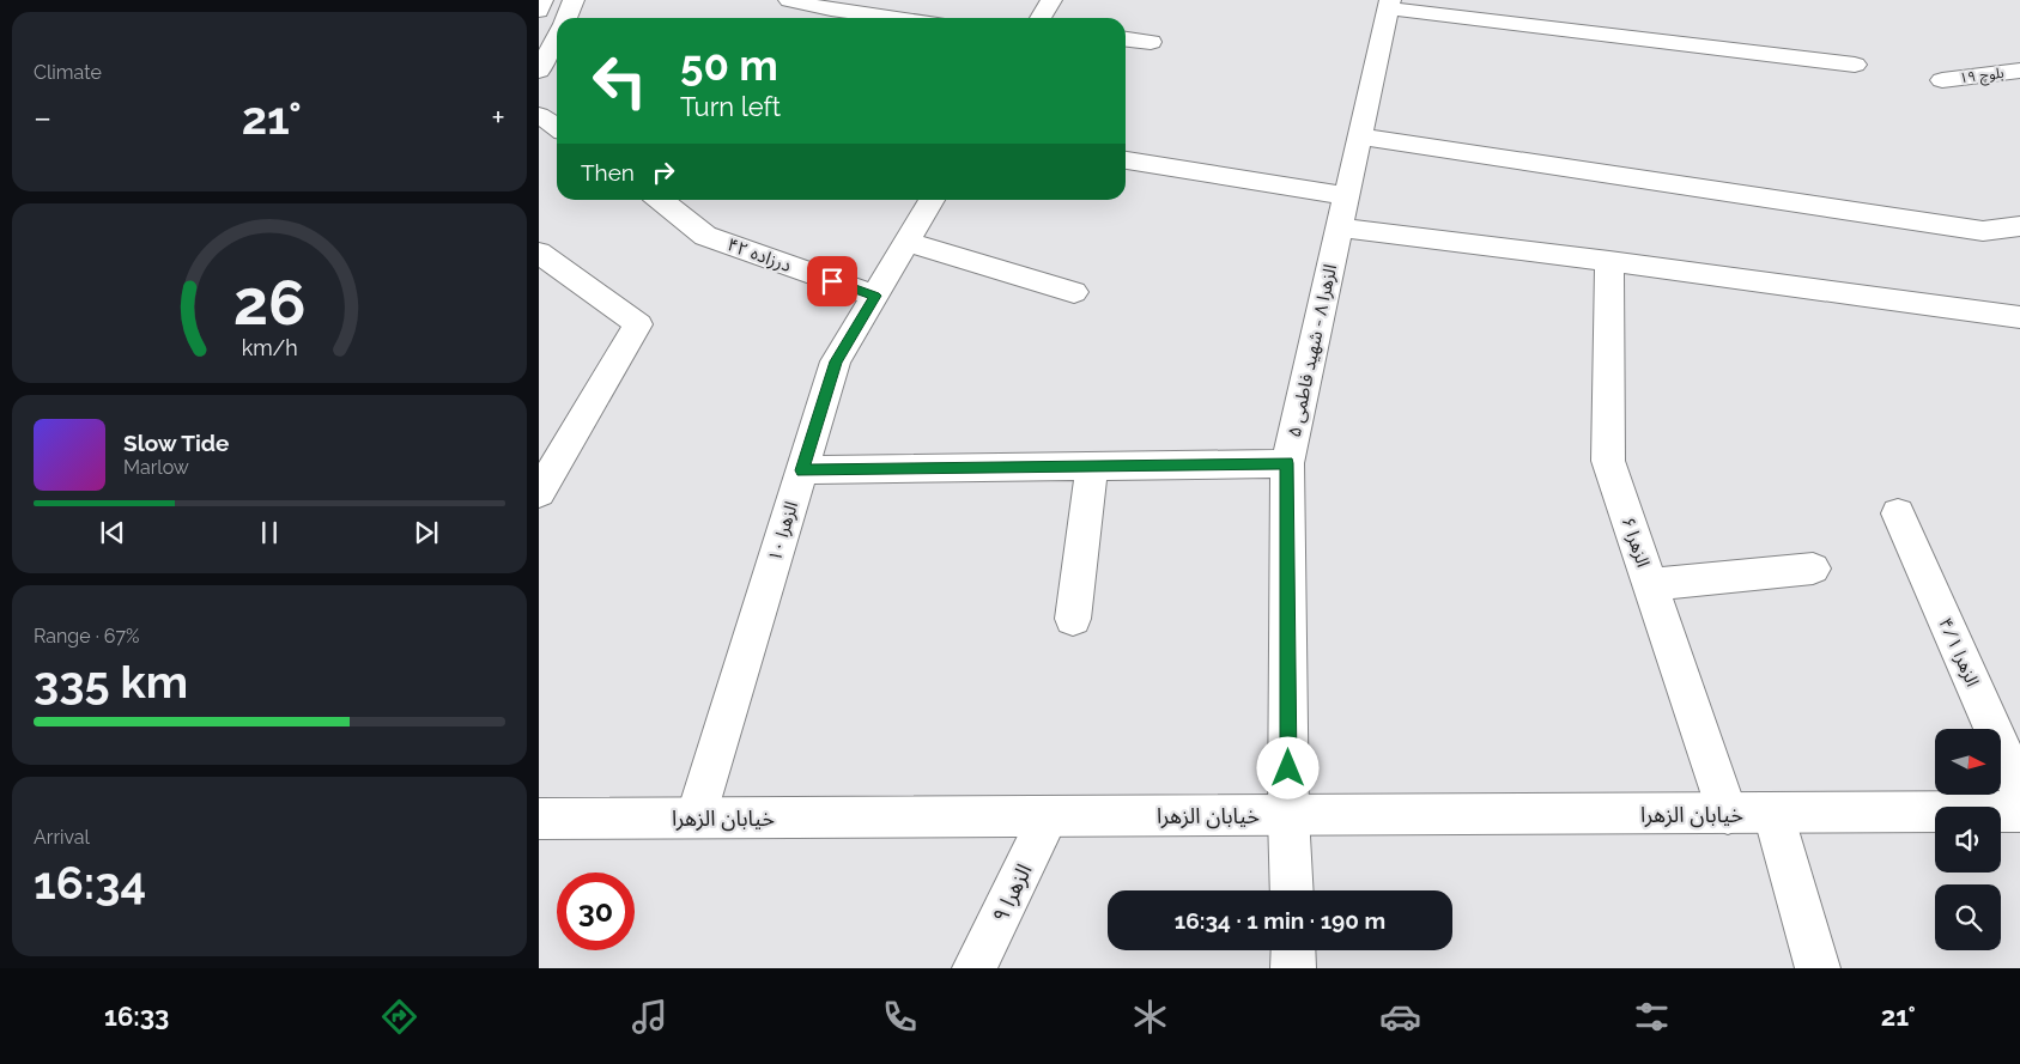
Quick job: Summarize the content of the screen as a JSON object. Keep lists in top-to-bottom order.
{
  "streets": {
    "street": [
      "بلوچ ۱۹",
      "درزاده ۴۲",
      "الزهرا ۸ - شهید فاطمی ۵",
      "الزهرا ۱۰",
      "الزهرا ۶",
      "الزهرا ۴/۱",
      "خیابان الزهرا",
      "الزهرا ۹"
    ]
  },
  "crossings": [
    ["درزاده ۴۲", "الزهرا ۱۰"],
    ["الزهرا ۸ - شهید فاطمی ۵", "خیابان الزهرا"],
    ["الزهرا ۱۰", "خیابان الزهرا"],
    ["الزهرا ۶", "خیابان الزهرا"],
    ["خیابان الزهرا", "الزهرا ۹"]
  ],
  "north": "right",
  "page": {
    "tile": [
      "Climate",
      ["Range · 67%", "335 km"],
      ["Arrival", "16:34"]
    ],
    "turn": ["50 m", "Turn left"],
    "heat": ["−", "21°", "+"],
    "then": "Then",
    "song": ["Slow Tide", "Marlow"],
    "limit": "30",
    "trip": "16:34 · 1 min · 190 m",
    "tabs": ["16:33", "21°"],
    "gauge": ["26", "km/h"]
  }
}
